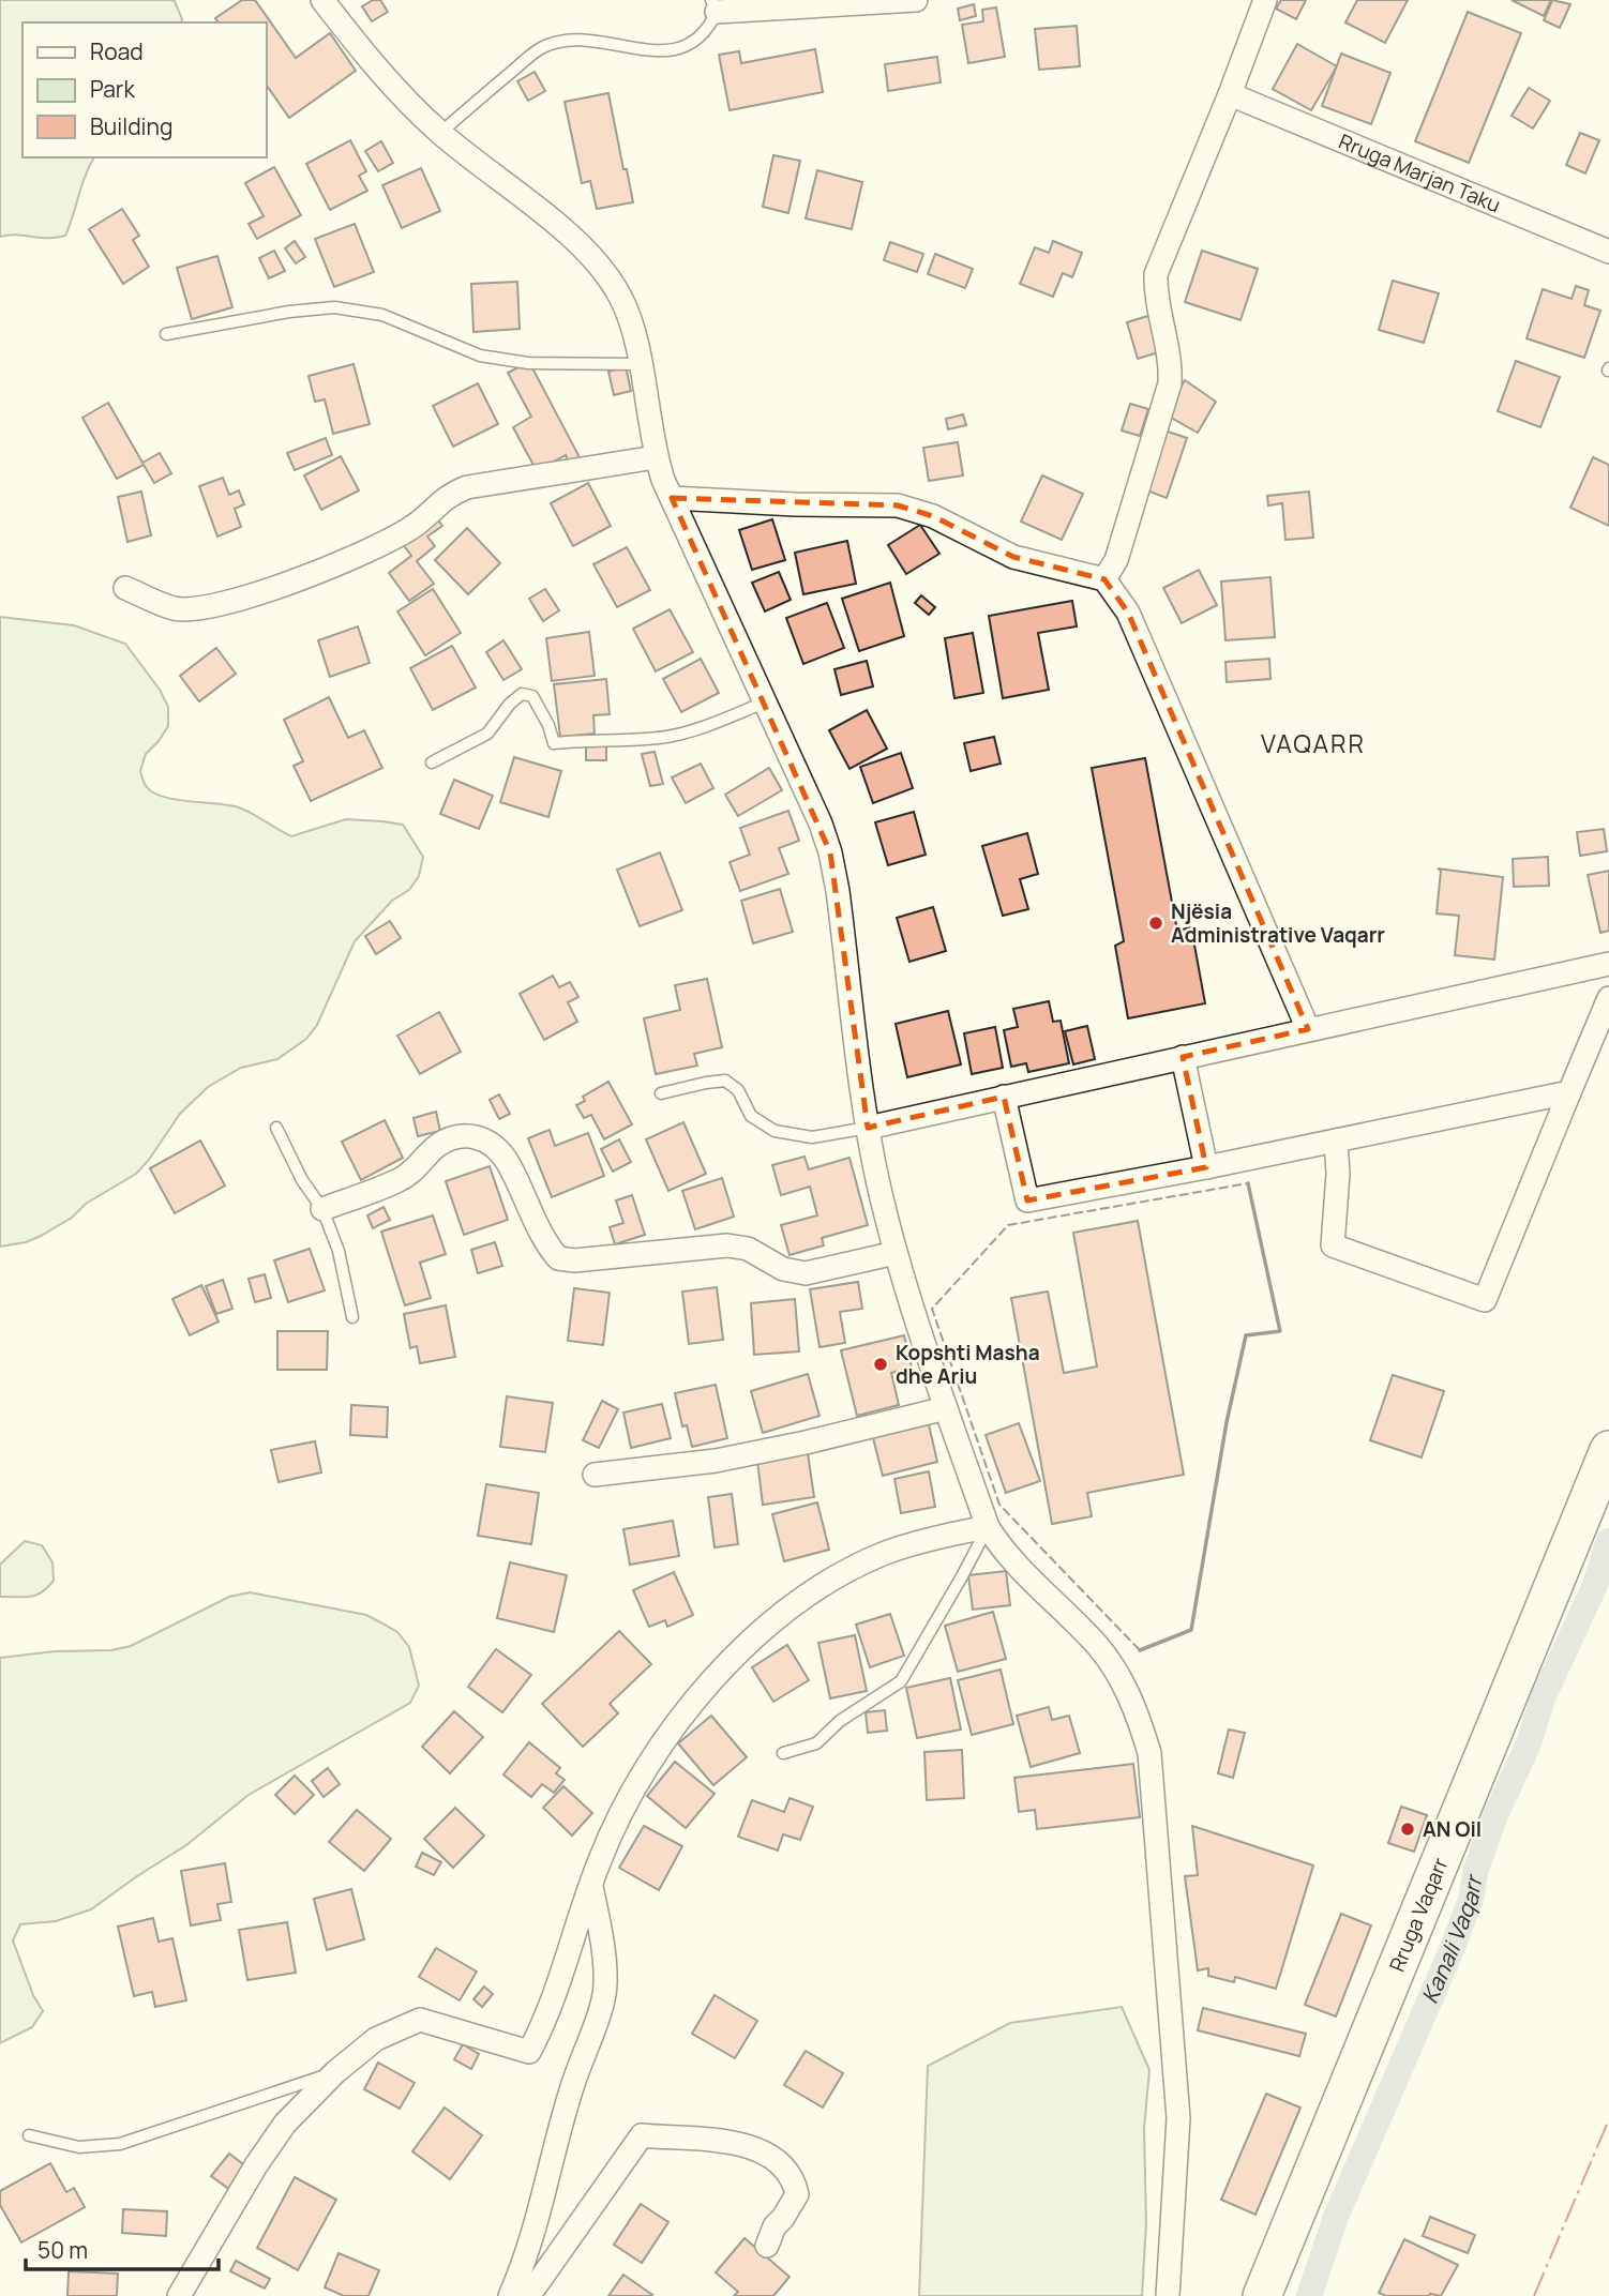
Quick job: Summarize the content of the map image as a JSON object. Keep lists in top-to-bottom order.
{
  "streets": {
    "main road": ["Rruga Vaqarr"],
    "street": ["Rruga Marjan Taku"]
  },
  "districts": ["VAQARR"],
  "water": ["Kanali Vaqarr"],
  "places": ["Njësia Administrative Vaqarr", "Kopshti Masha dhe Ariu", "AN Oil"],
  "legend": ["Road", "Park", "Building"],
  "scale_bar": "50 m"
}
